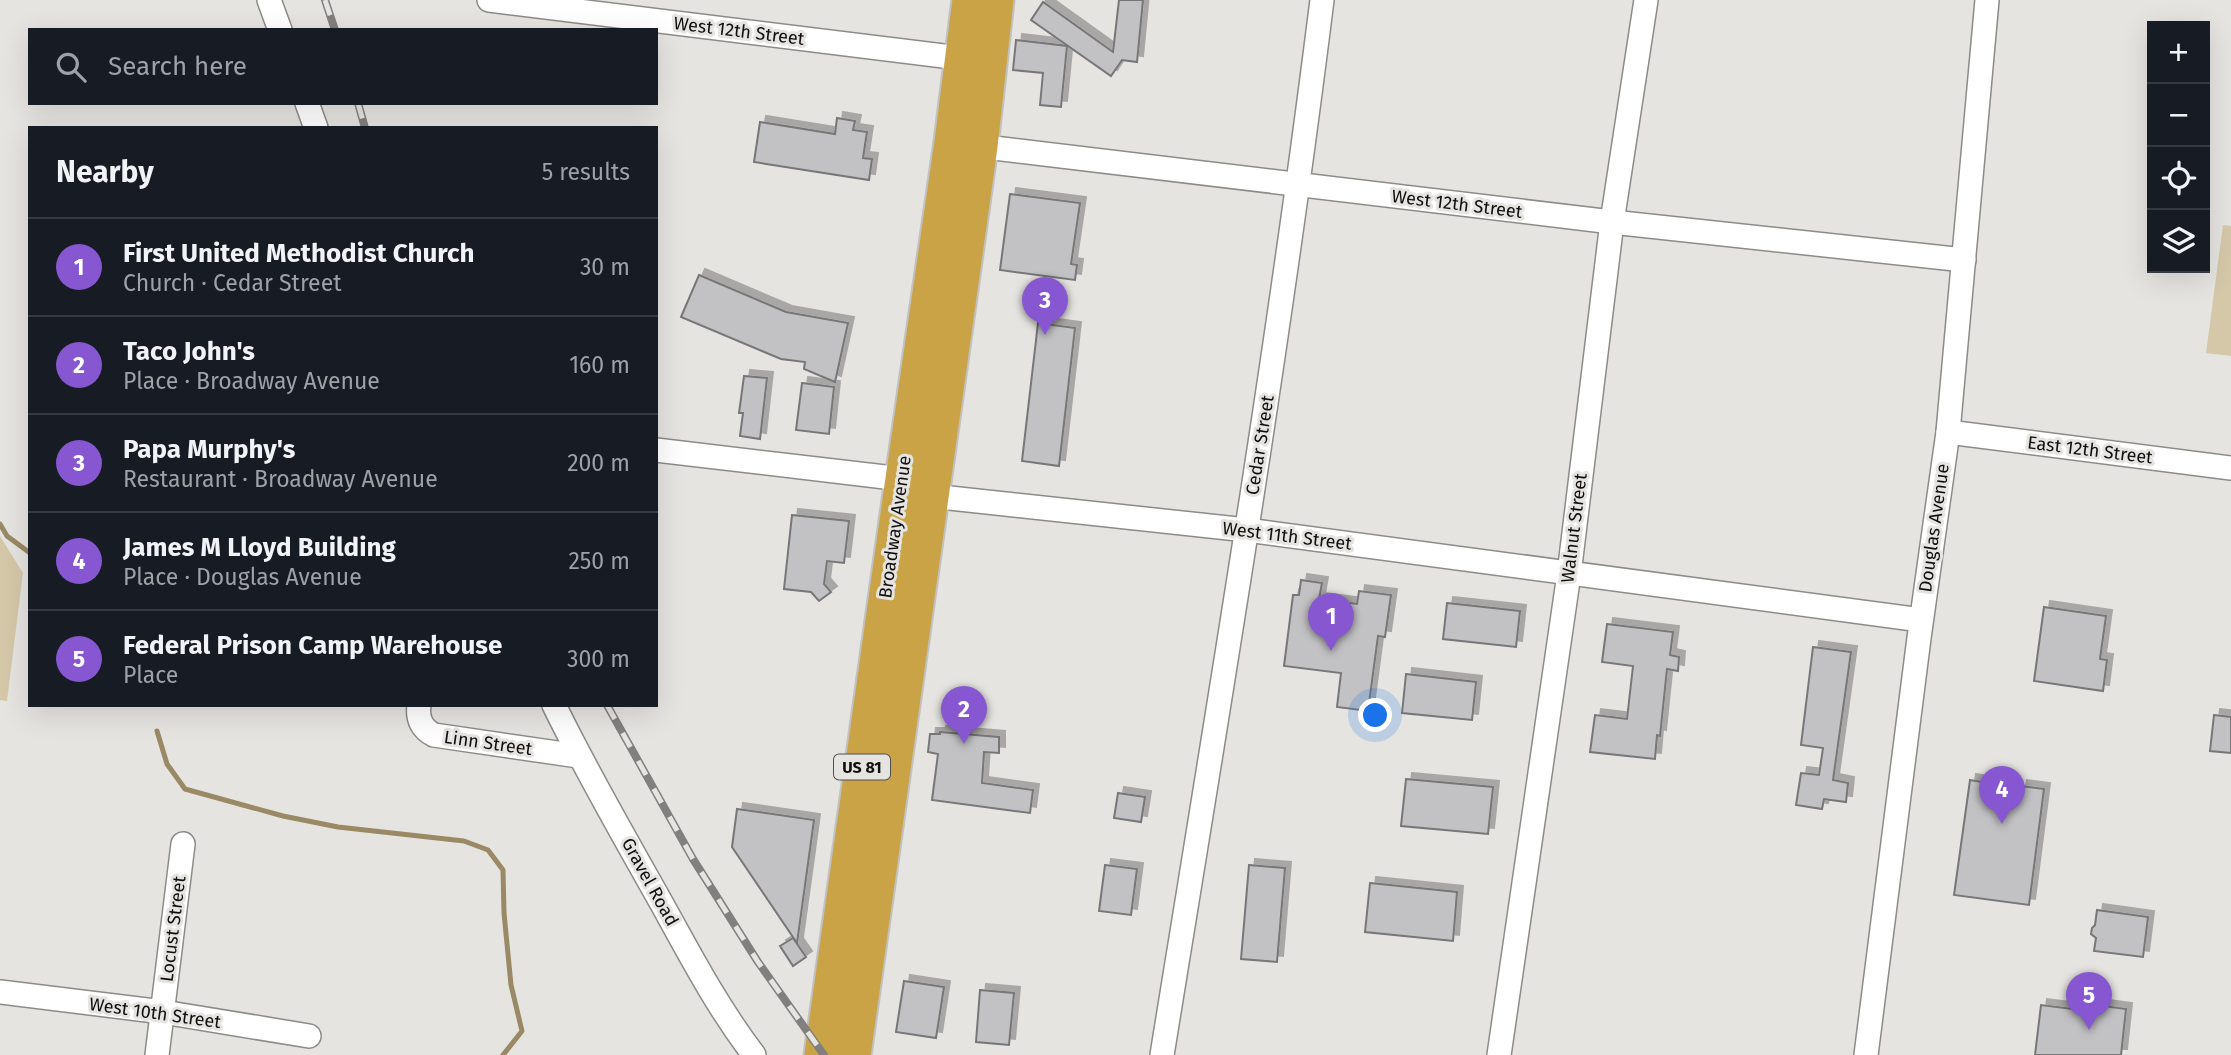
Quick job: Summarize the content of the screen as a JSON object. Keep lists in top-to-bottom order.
{
  "streets": {
    "highway": ["Broadway Avenue", "US 81"],
    "street": [
      "West 12th Street",
      "Cedar Street",
      "East 12th Street",
      "Walnut Street",
      "Douglas Avenue",
      "West 11th Street",
      "Linn Street",
      "Gravel Road",
      "Locust Street",
      "West 10th Street"
    ]
  },
  "crossings": [
    ["West 12th Street", "Cedar Street"],
    ["West 12th Street", "Broadway Avenue"],
    ["West 12th Street", "Walnut Street"],
    ["West 12th Street", "Douglas Avenue"],
    ["Cedar Street", "West 11th Street"],
    ["East 12th Street", "Douglas Avenue"],
    ["Broadway Avenue", "West 11th Street"],
    ["Walnut Street", "West 11th Street"],
    ["Douglas Avenue", "West 11th Street"],
    ["Linn Street", "Gravel Road"],
    ["Locust Street", "West 10th Street"]
  ],
  "page": {
    "map_buttons": ["+", "−"],
    "search": "Search here",
    "heading": ["Nearby", "5 results"],
    "list": [
      {
        "mark": "1",
        "name": "First United Methodist Church",
        "note": "Church · Cedar Street",
        "value": "30 m"
      },
      {
        "mark": "2",
        "name": "Taco John's",
        "note": "Place · Broadway Avenue",
        "value": "160 m"
      },
      {
        "mark": "3",
        "name": "Papa Murphy's",
        "note": "Restaurant · Broadway Avenue",
        "value": "200 m"
      },
      {
        "mark": "4",
        "name": "James M Lloyd Building",
        "note": "Place · Douglas Avenue",
        "value": "250 m"
      },
      {
        "mark": "5",
        "name": "Federal Prison Camp Warehouse",
        "note": "Place",
        "value": "300 m"
      }
    ],
    "pins": [
      "3",
      "1",
      "2",
      "4",
      "5"
    ]
  }
}
